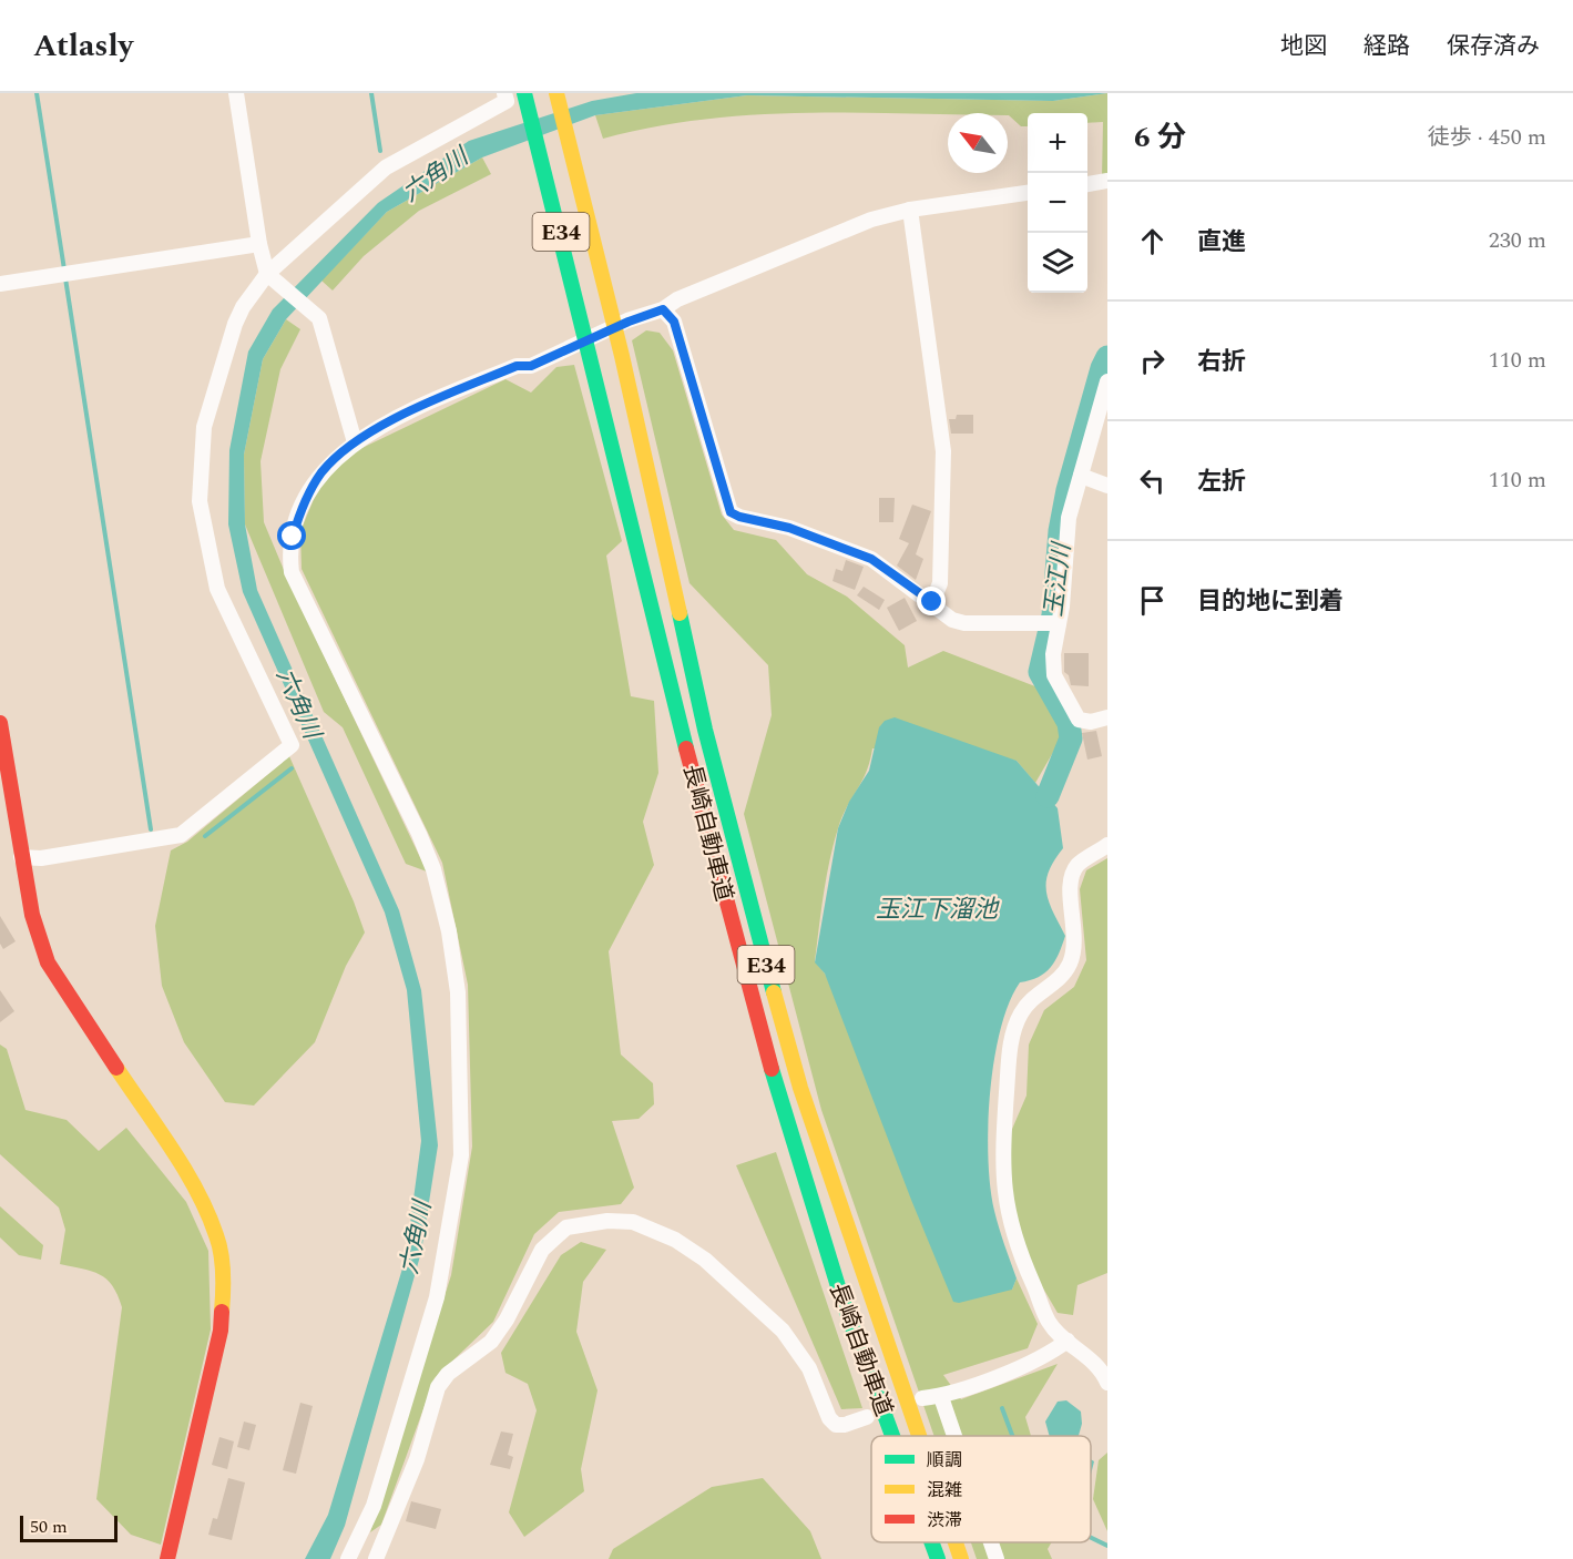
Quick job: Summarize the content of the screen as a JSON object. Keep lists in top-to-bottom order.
{
  "streets": {
    "main road": ["E34", "長崎自動車道"]
  },
  "water": ["六角川", "玉江川", "玉江下溜池"],
  "legend": ["順調", "混雑", "渋滞"],
  "scale_bar": "50 m",
  "north": "top left",
  "page": {
    "header": "Atlasly",
    "nav": ["地図", "経路", "保存済み"],
    "heading": ["6 分", "徒歩 · 450 m"],
    "map_buttons": ["+", "−"],
    "list": [
      ["直進", "230 m"],
      ["右折", "110 m"],
      ["左折", "110 m"],
      "目的地に到着"
    ],
    "scale": "50 m"
  }
}
